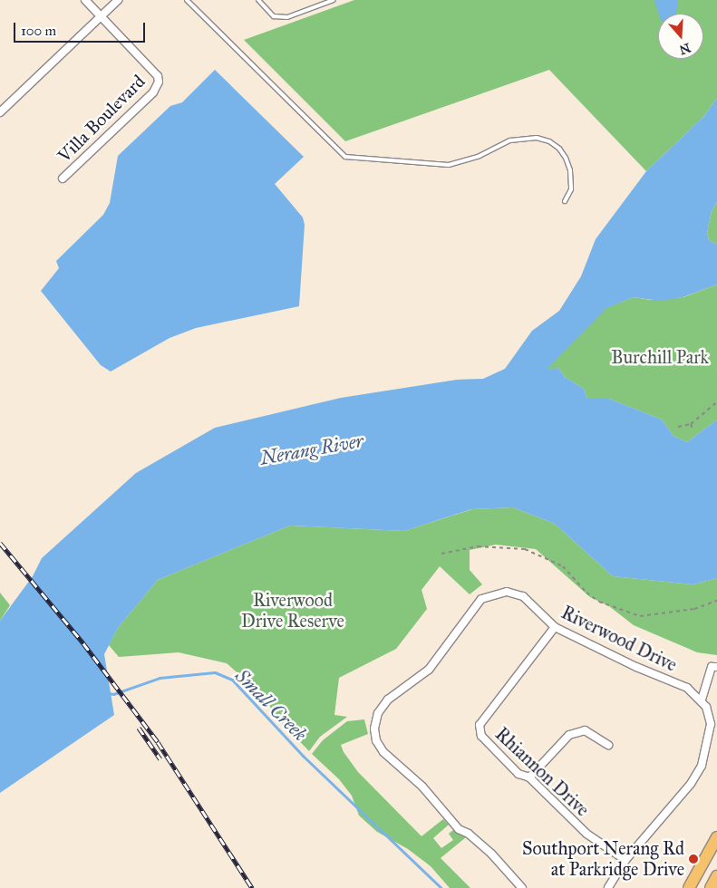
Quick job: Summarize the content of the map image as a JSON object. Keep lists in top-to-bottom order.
{
  "streets": {
    "street": ["Villa Boulevard", "Riverwood Drive", "Rhiannon Drive"]
  },
  "crossings": [
    ["Riverwood Drive", "Rhiannon Drive"]
  ],
  "water": ["Nerang River", "Small Creek"],
  "parks": ["Burchill Park", "Riverwood Drive Reserve"],
  "places": ["Southport Nerang Rd at Parkridge Drive"],
  "scale_bar": "100 m",
  "north": "bottom"
}
